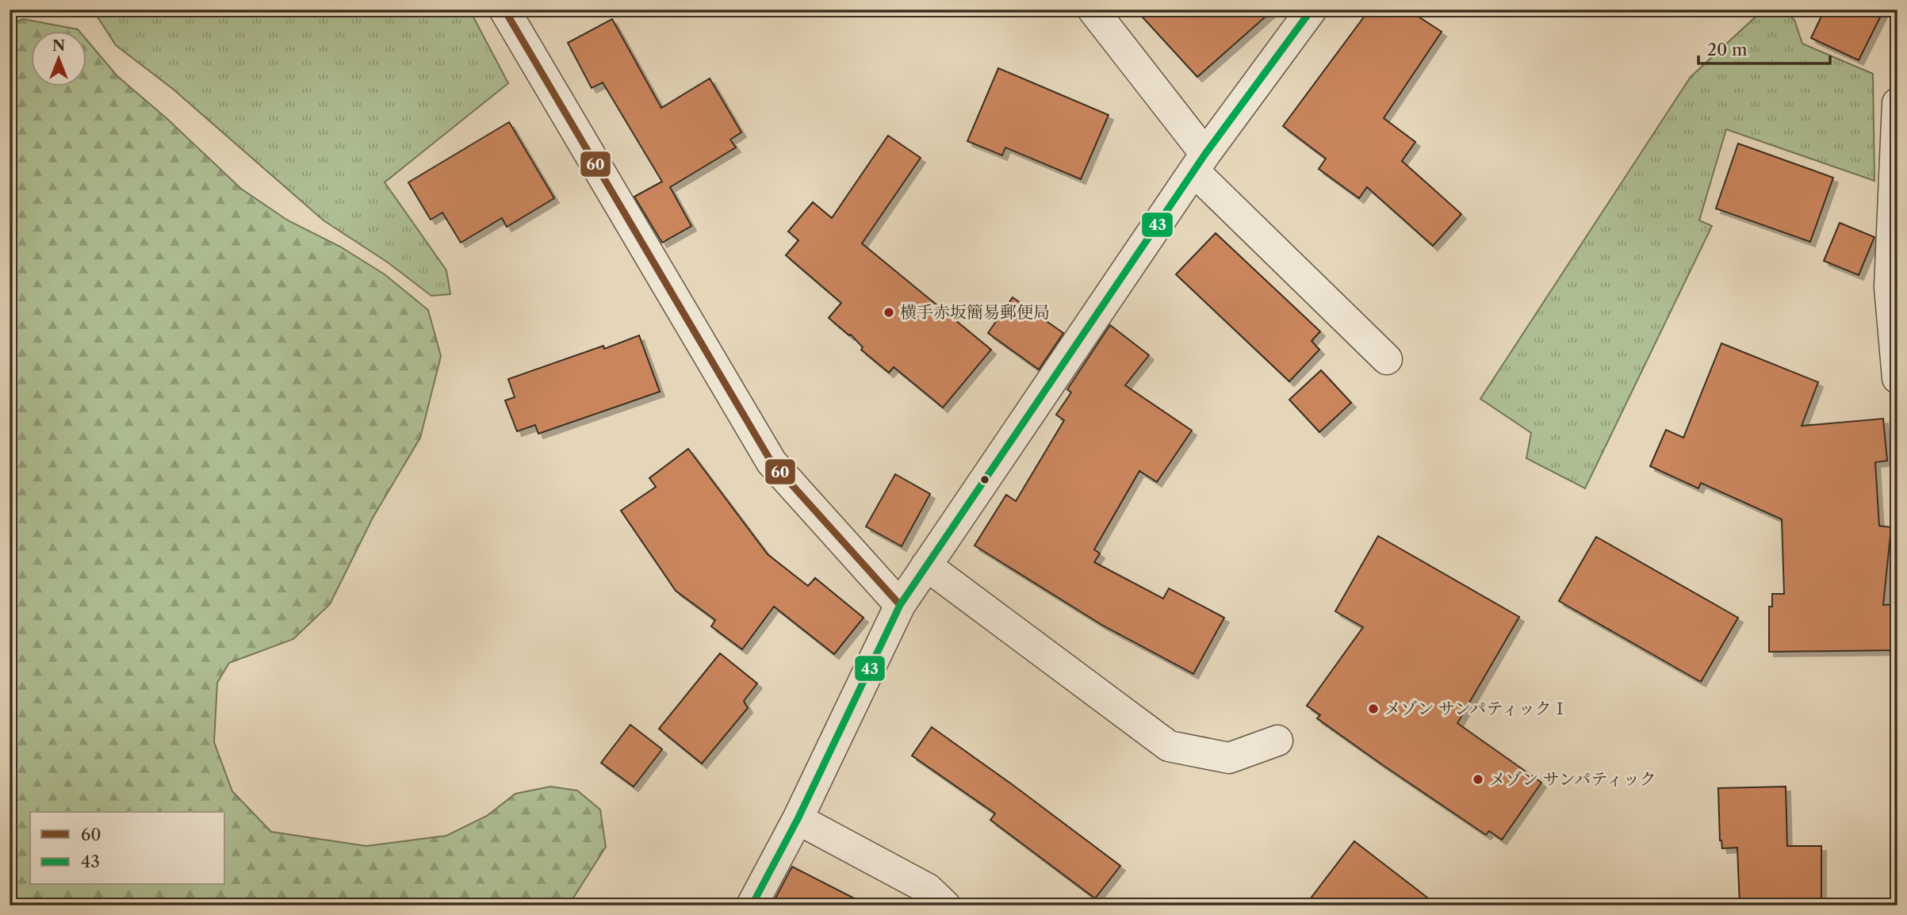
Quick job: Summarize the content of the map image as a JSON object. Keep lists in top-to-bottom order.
{
  "places": ["横手赤坂簡易郵便局", "メゾン サンパティックⅠ", "メゾン サンパティック"],
  "lines": ["transit line 60", "transit line 43"],
  "legend": ["60", "43"],
  "scale_bar": "20 m",
  "north": "top"
}
